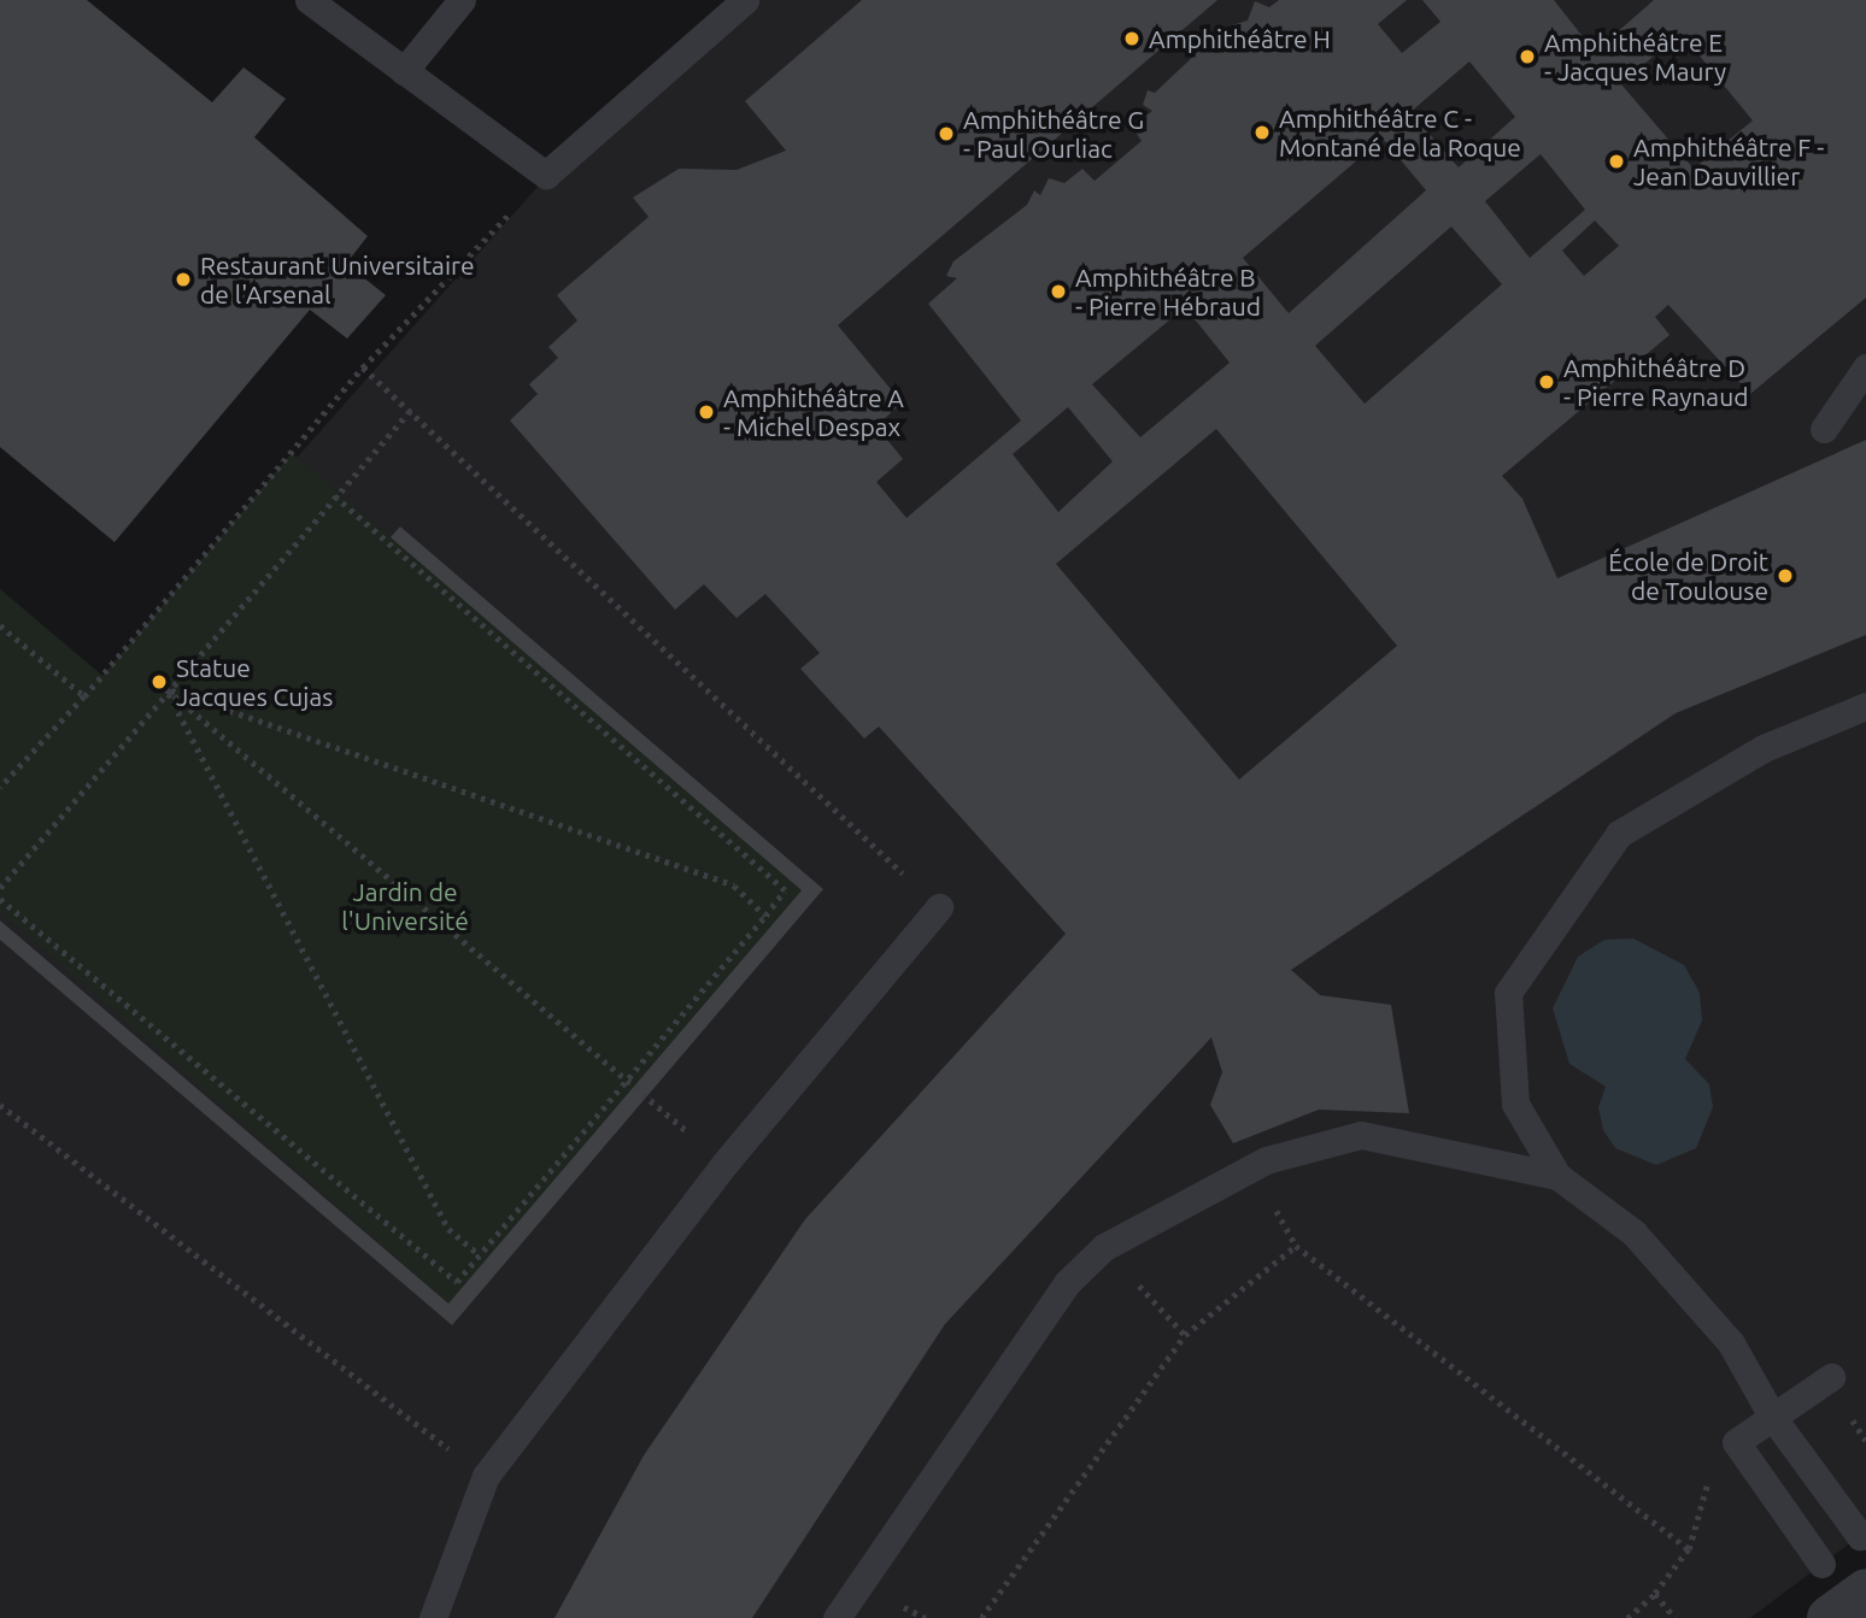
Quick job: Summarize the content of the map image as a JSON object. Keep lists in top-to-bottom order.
{
  "parks": ["Jardin de l'Université"],
  "places": [
    "Amphithéâtre H",
    "Amphithéâtre E - Jacques Maury",
    "Amphithéâtre C - Montané de la Roque",
    "Amphithéâtre G - Paul Ourliac",
    "Amphithéâtre F - Jean Dauvillier",
    "Restaurant Universitaire de l'Arsenal",
    "Amphithéâtre B - Pierre Hébraud",
    "Amphithéâtre D - Pierre Raynaud",
    "Amphithéâtre A - Michel Despax",
    "École de Droit de Toulouse",
    "Statue Jacques Cujas"
  ]
}
